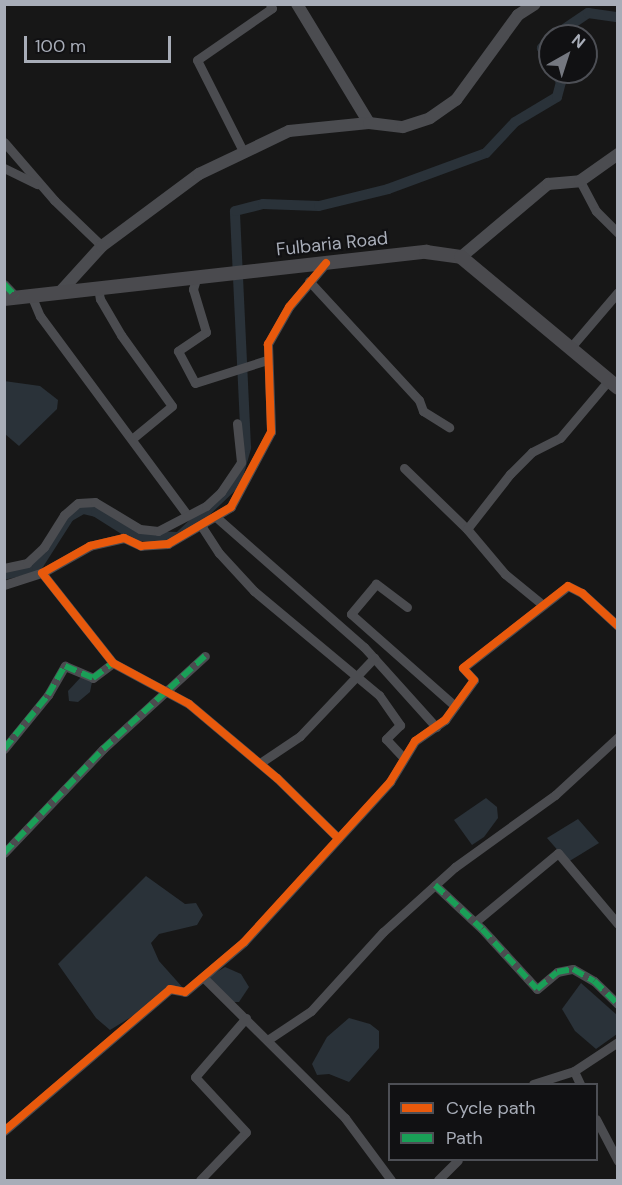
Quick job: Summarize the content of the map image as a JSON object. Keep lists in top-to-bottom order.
{
  "streets": {
    "main road": ["Fulbaria Road"]
  },
  "legend": ["Cycle path", "Path"],
  "scale_bar": "100 m",
  "north": "top right"
}
